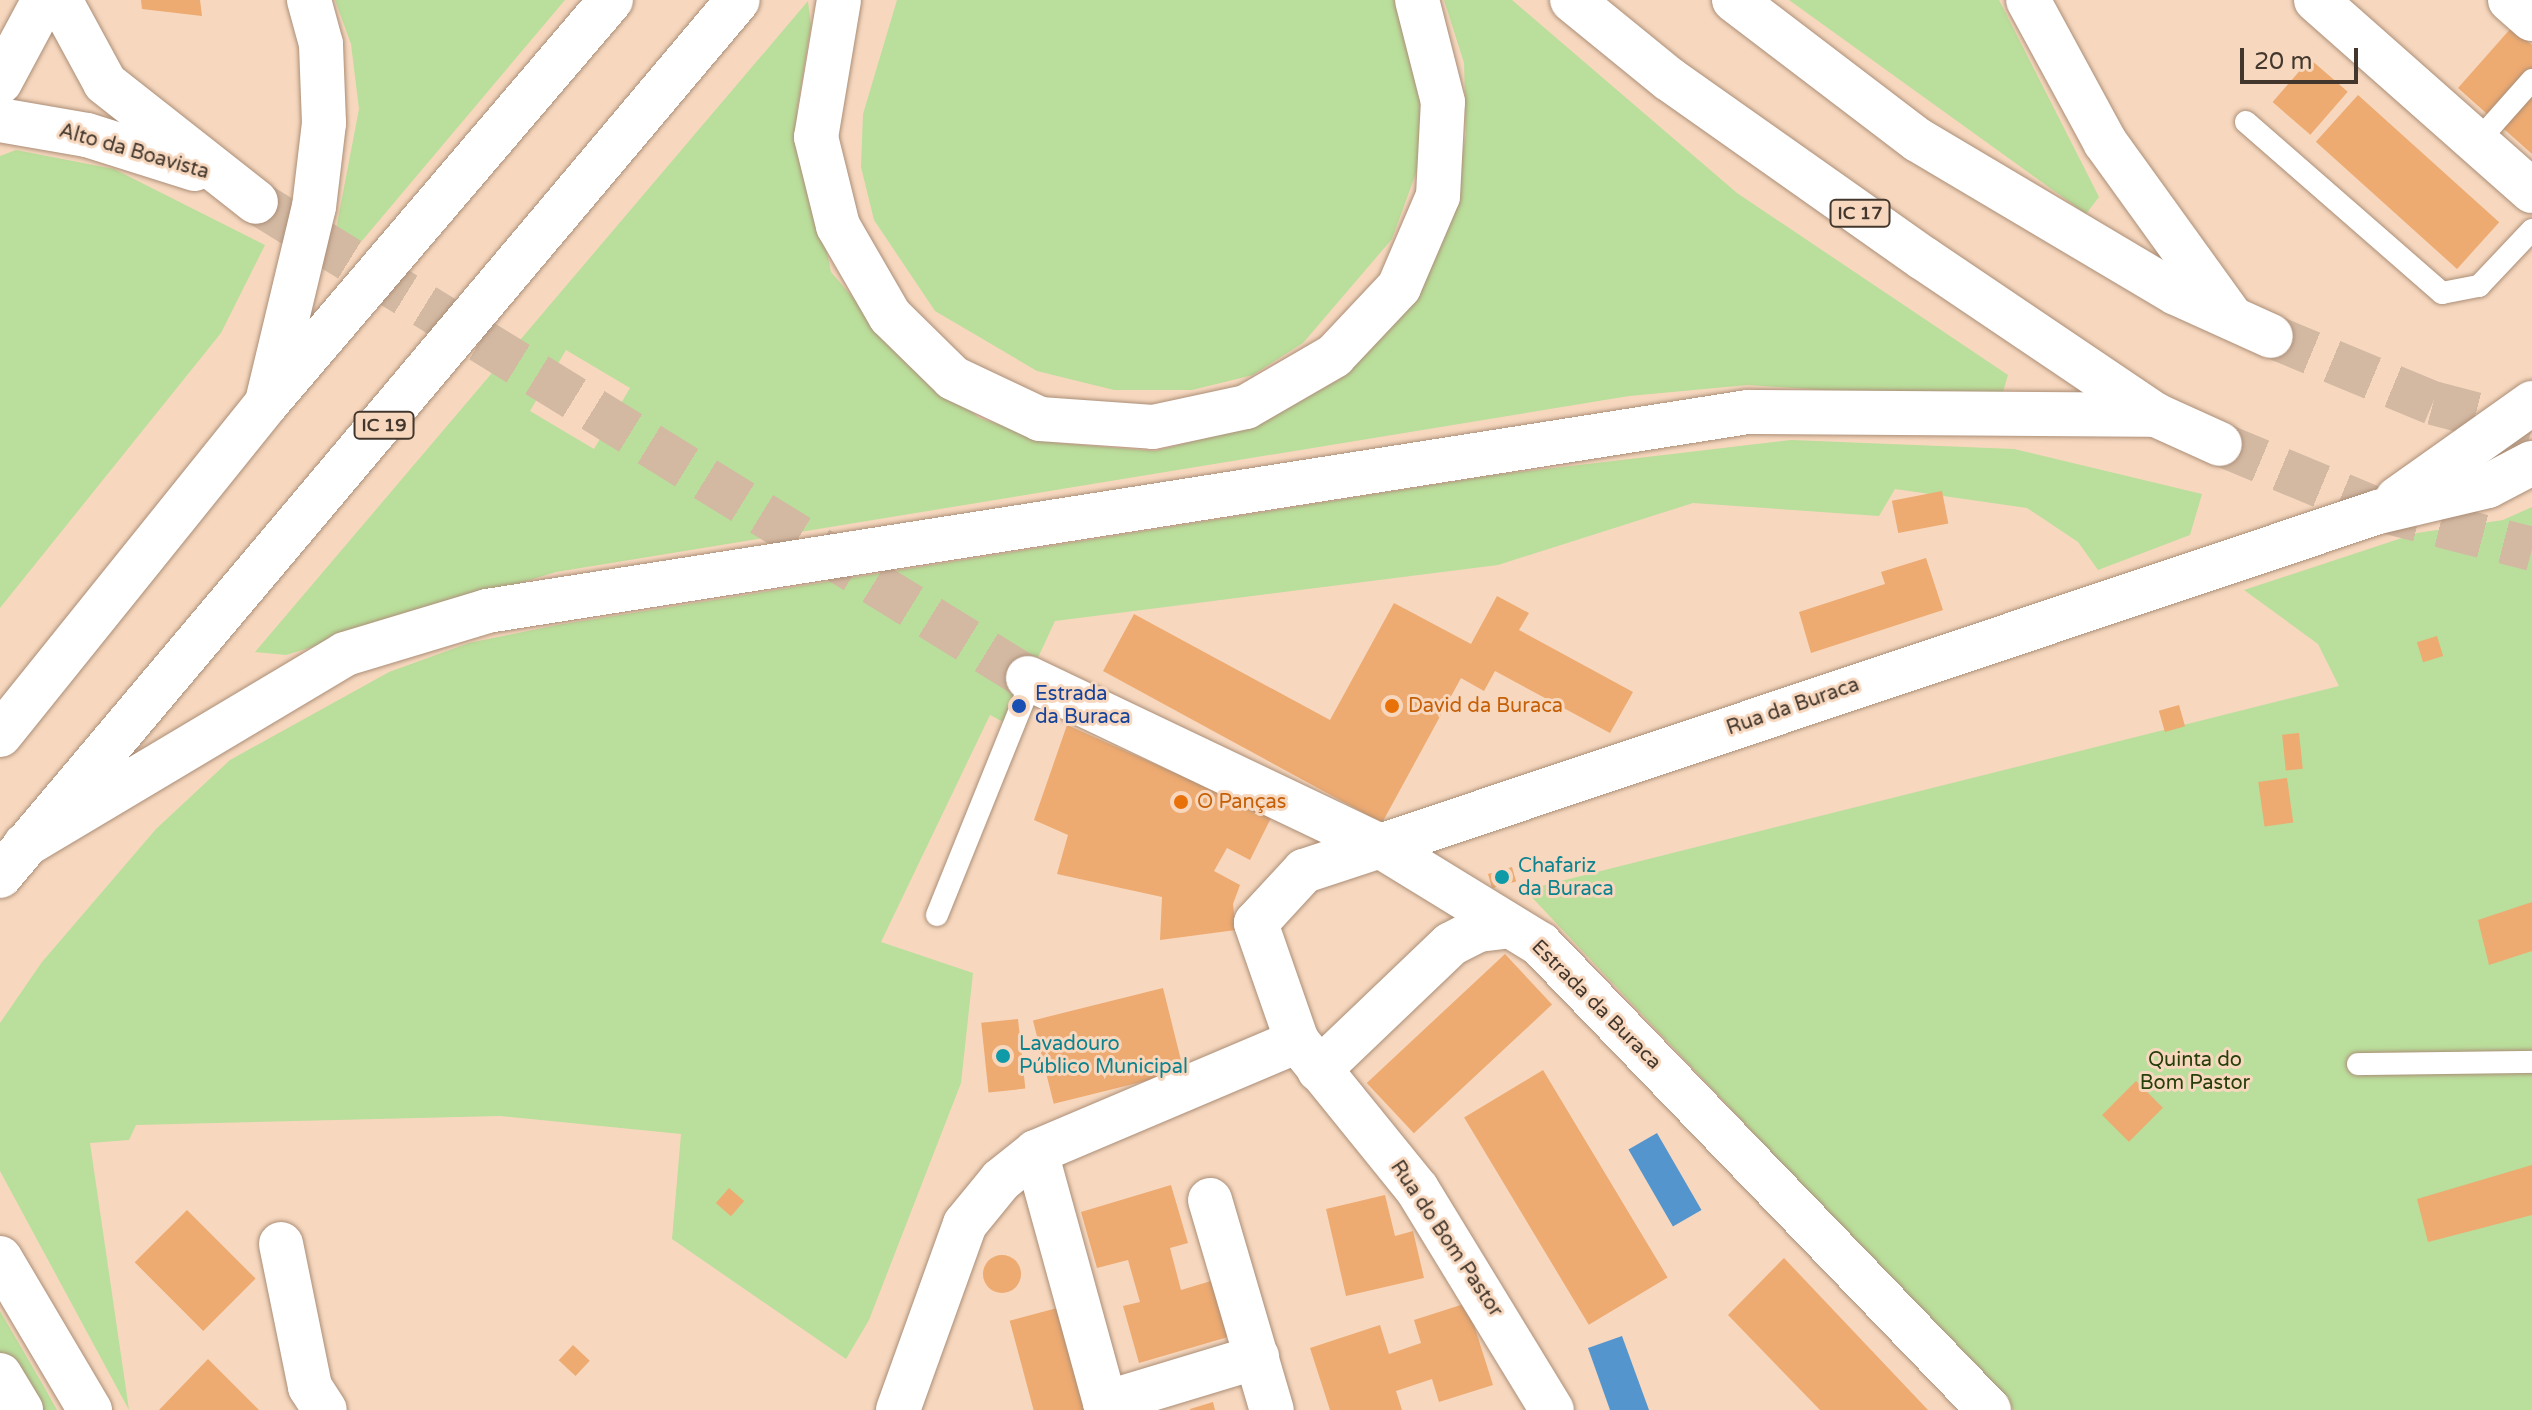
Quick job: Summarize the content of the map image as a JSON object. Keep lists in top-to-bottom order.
{
  "streets": {
    "main road": [
      "Alto da Boavista",
      "IC 17",
      "IC 19",
      "Rua da Buraca",
      "Estrada da Buraca",
      "Rua do Bom Pastor"
    ]
  },
  "crossings": [
    ["Rua da Buraca", "Estrada da Buraca"],
    ["Rua da Buraca", "Rua do Bom Pastor"]
  ],
  "parks": ["Quinta do Bom Pastor"],
  "places": [
    "Estrada da Buraca",
    "David da Buraca",
    "O Panças",
    "Chafariz da Buraca",
    "Lavadouro Público Municipal"
  ],
  "scale_bar": "20 m"
}
